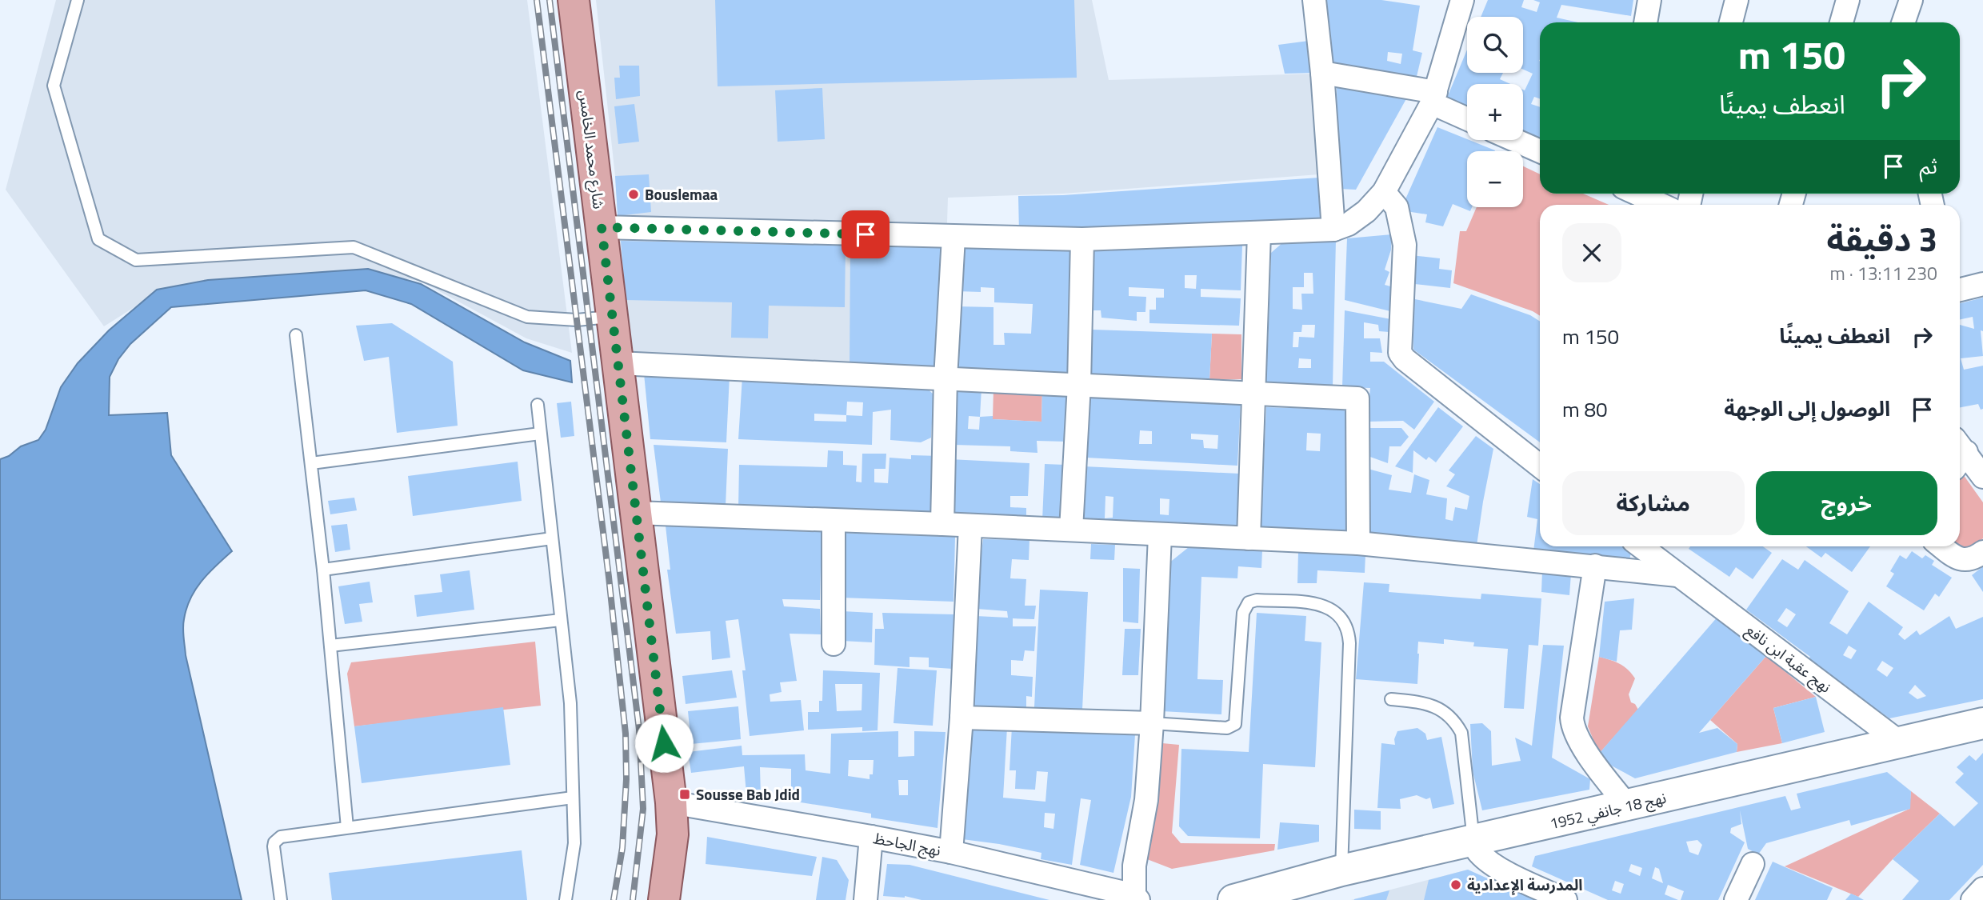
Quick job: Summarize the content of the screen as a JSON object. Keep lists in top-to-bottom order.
{
  "streets": {
    "main road": ["شارع محمد الخامس", "نهج 18 جانفي 1952"],
    "street": ["نهج عقبة ابن نافع", "نهج الجاحظ"]
  },
  "crossings": [
    ["شارع محمد الخامس", "نهج الجاحظ"],
    ["نهج عقبة ابن نافع", "نهج 18 جانفي 1952"]
  ],
  "places": {
    "other": ["Bouslemaa", "المدرسة الإعدادية"],
    "transit": ["Sousse Bab Jdid"]
  },
  "page": {
    "map_buttons": ["+", "−"],
    "turn": ["150 m", "انعطف يمينًا"],
    "then": "ثم",
    "heading": ["3 دقيقة", "230 m · 13:11"],
    "list": [
      {
        "name": "انعطف يمينًا",
        "value": "150 m"
      },
      {
        "name": "الوصول إلى الوجهة",
        "value": "80 m"
      }
    ],
    "buttons": ["خروج", "مشاركة"]
  }
}
